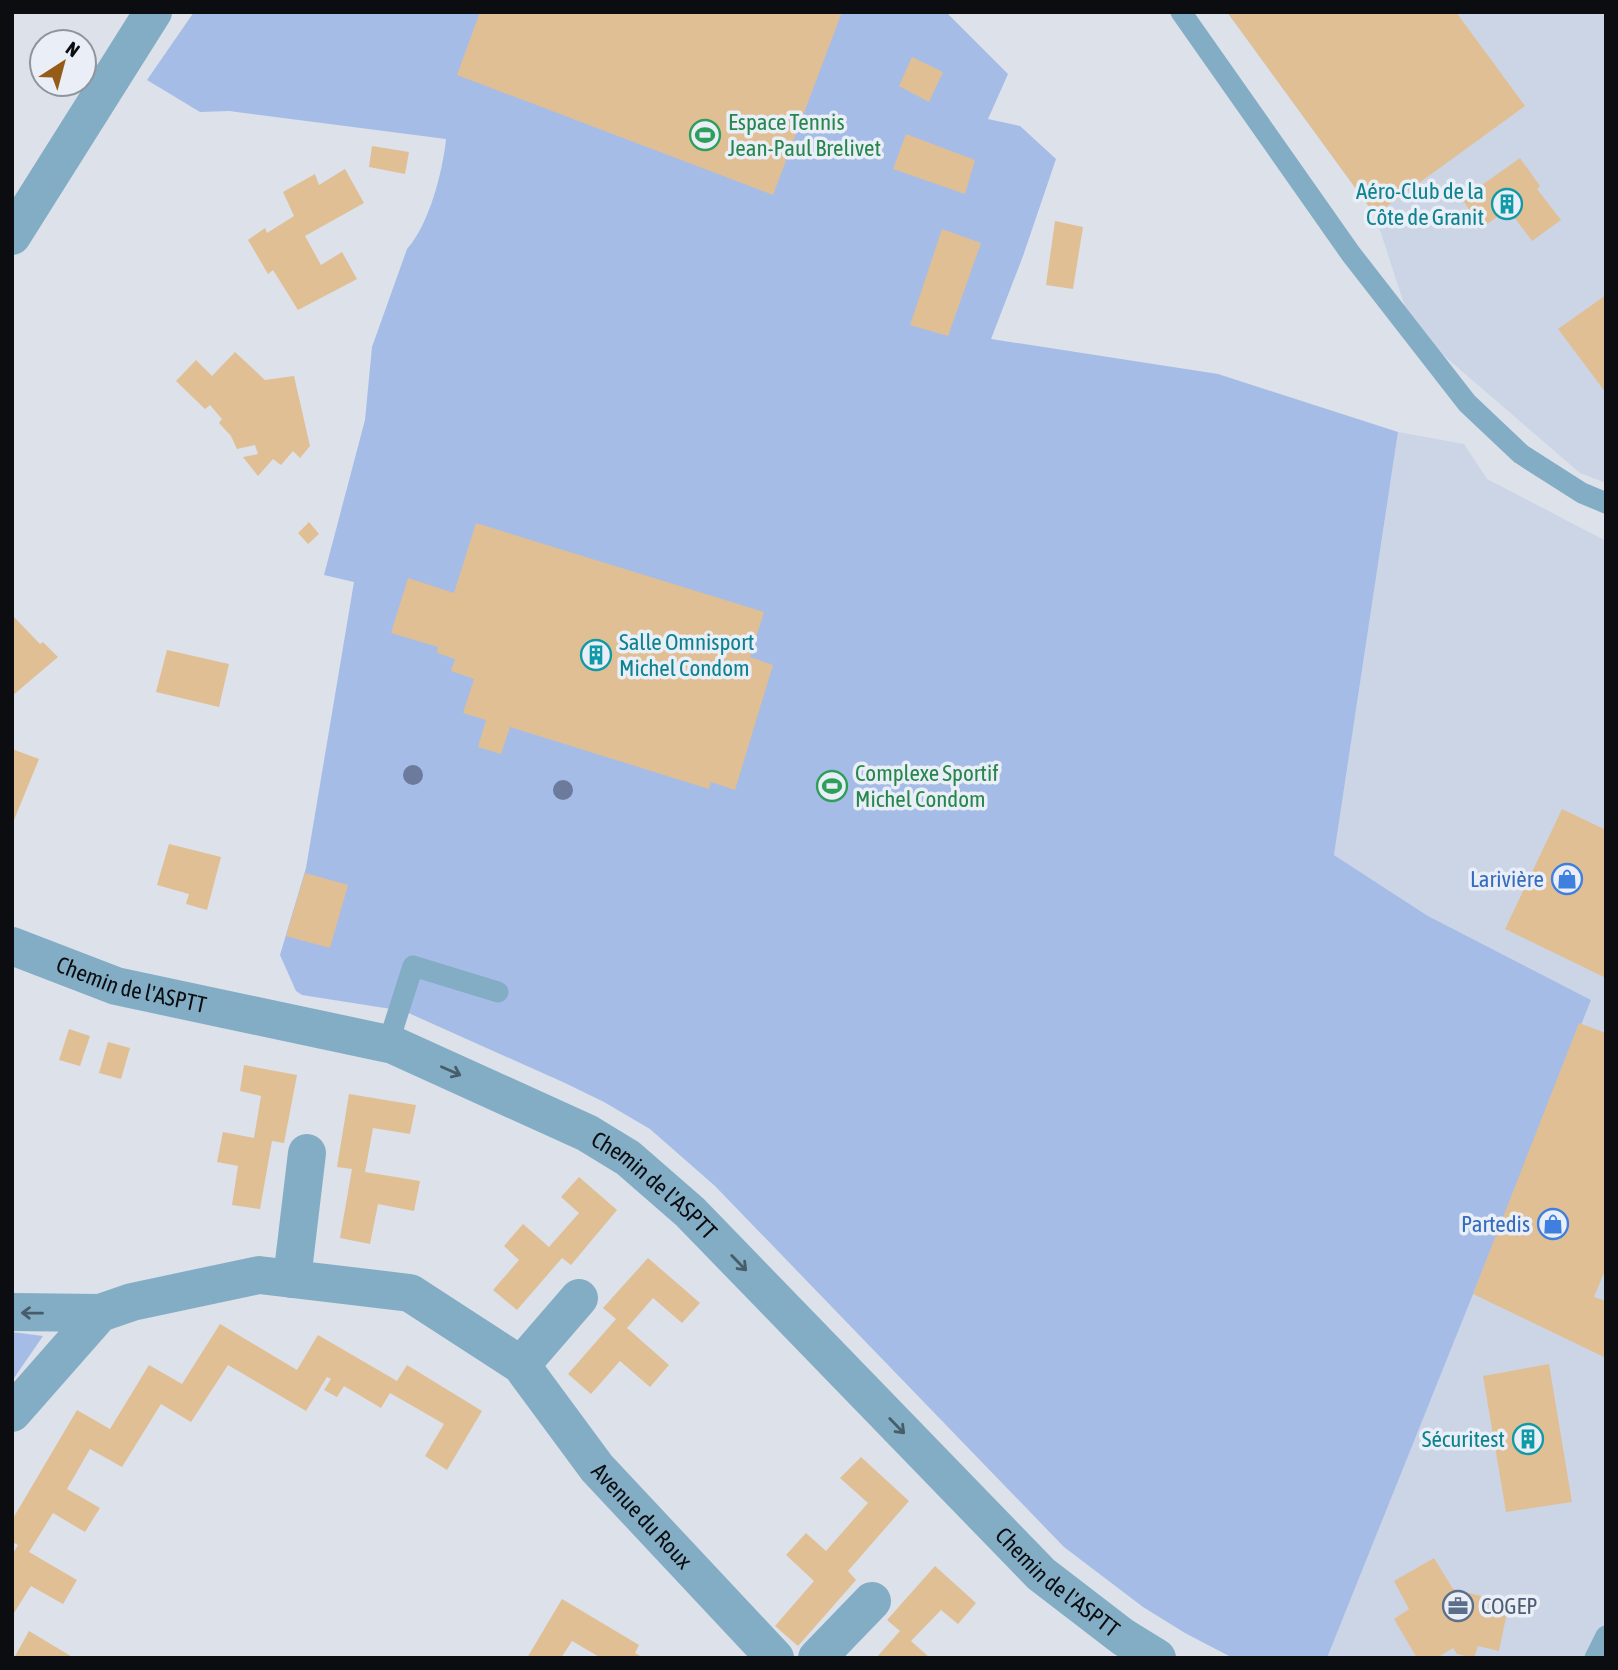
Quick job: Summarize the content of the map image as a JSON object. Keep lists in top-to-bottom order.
{
  "streets": {
    "street": ["Chemin de l'ASPTT", "Avenue du Roux"]
  },
  "one_way": ["Chemin de l'ASPTT"],
  "places": {
    "sports": ["Espace Tennis Jean-Paul Brelivet", "Complexe Sportif Michel Condom"],
    "building": ["Aéro-Club de la Côte de Granit", "Salle Omnisport Michel Condom", "Sécuritest"],
    "shop": ["Larivière", "Partedis"],
    "office": ["COGEP"]
  },
  "north": "top right"
}
